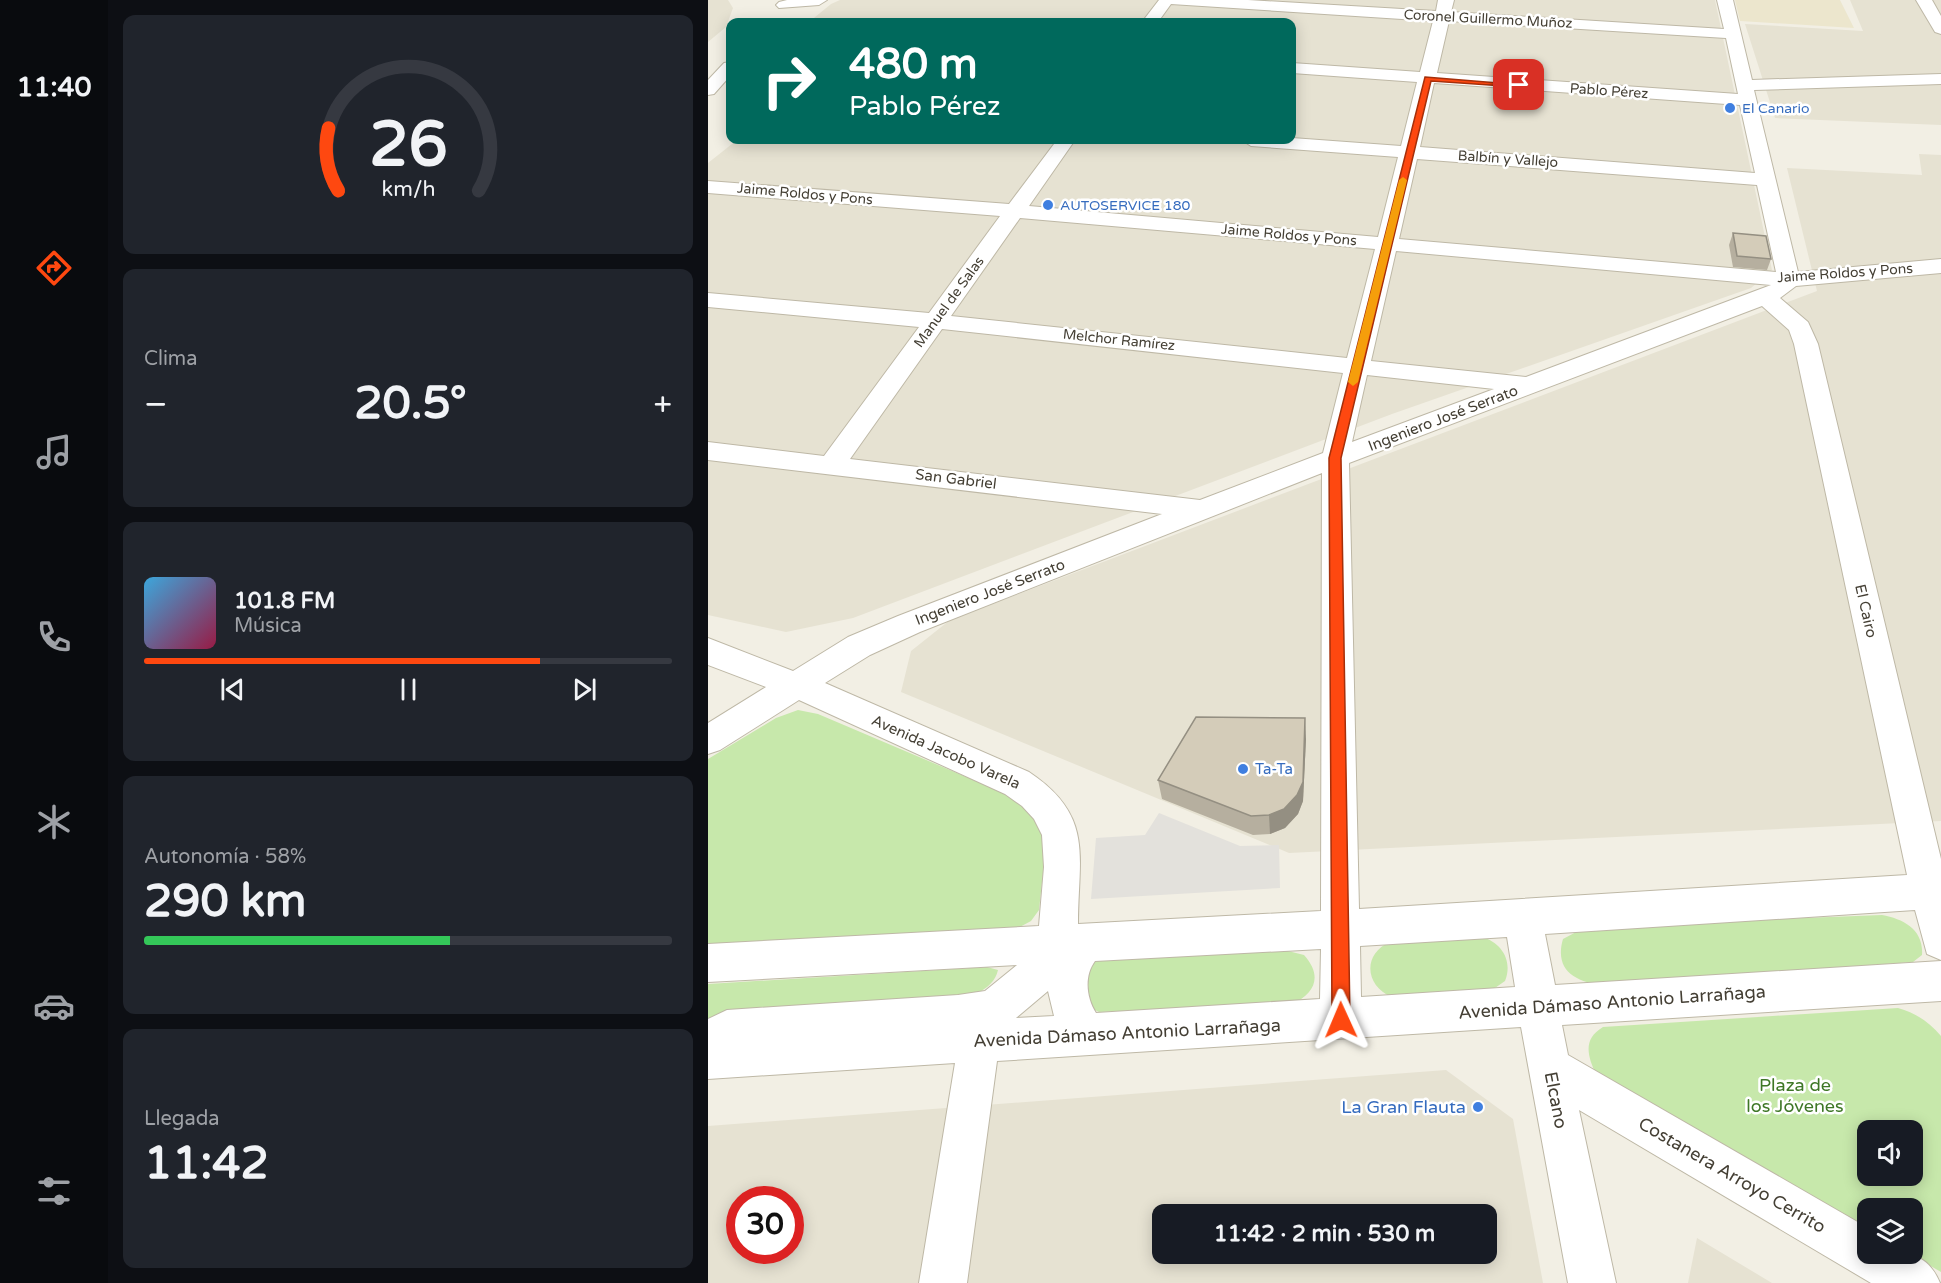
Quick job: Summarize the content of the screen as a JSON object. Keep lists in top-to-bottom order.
{
  "streets": {
    "street": [
      "Coronel Guillermo Muñoz",
      "Pablo Pérez",
      "Balbín y Vallejo",
      "Jaime Roldos y Pons",
      "Manuel de Salas",
      "Melchor Ramírez",
      "Ingeniero José Serrato",
      "San Gabriel",
      "El Cairo",
      "Avenida Jacobo Varela",
      "Avenida Dámaso Antonio Larrañaga",
      "Elcano",
      "Costanera Arroyo Cerrito"
    ]
  },
  "crossings": [
    ["Jaime Roldos y Pons", "Manuel de Salas"],
    ["Jaime Roldos y Pons", "Ingeniero José Serrato"],
    ["Jaime Roldos y Pons", "El Cairo"],
    ["Manuel de Salas", "Melchor Ramírez"],
    ["Manuel de Salas", "San Gabriel"],
    ["Melchor Ramírez", "Ingeniero José Serrato"],
    ["Ingeniero José Serrato", "San Gabriel"],
    ["Ingeniero José Serrato", "El Cairo"],
    ["Ingeniero José Serrato", "Avenida Jacobo Varela"],
    ["Avenida Jacobo Varela", "Avenida Dámaso Antonio Larrañaga"],
    ["Avenida Dámaso Antonio Larrañaga", "Elcano"],
    ["Elcano", "Costanera Arroyo Cerrito"]
  ],
  "parks": ["Plaza de los Jóvenes"],
  "places": [
    "El Canario",
    "AUTOSERVICE 180",
    "Ta-Ta",
    "La Gran Flauta"
  ],
  "page": {
    "tabs": "11:40",
    "turn": ["480 m", "Pablo Pérez"],
    "tile": [
      "Clima",
      ["Autonomía · 58%", "290 km"],
      ["Llegada", "11:42"]
    ],
    "heat": ["−", "20.5°", "+"],
    "song": ["101.8 FM", "Música"],
    "limit": "30",
    "trip": "11:42 · 2 min · 530 m",
    "gauge": ["26", "km/h"]
  }
}
